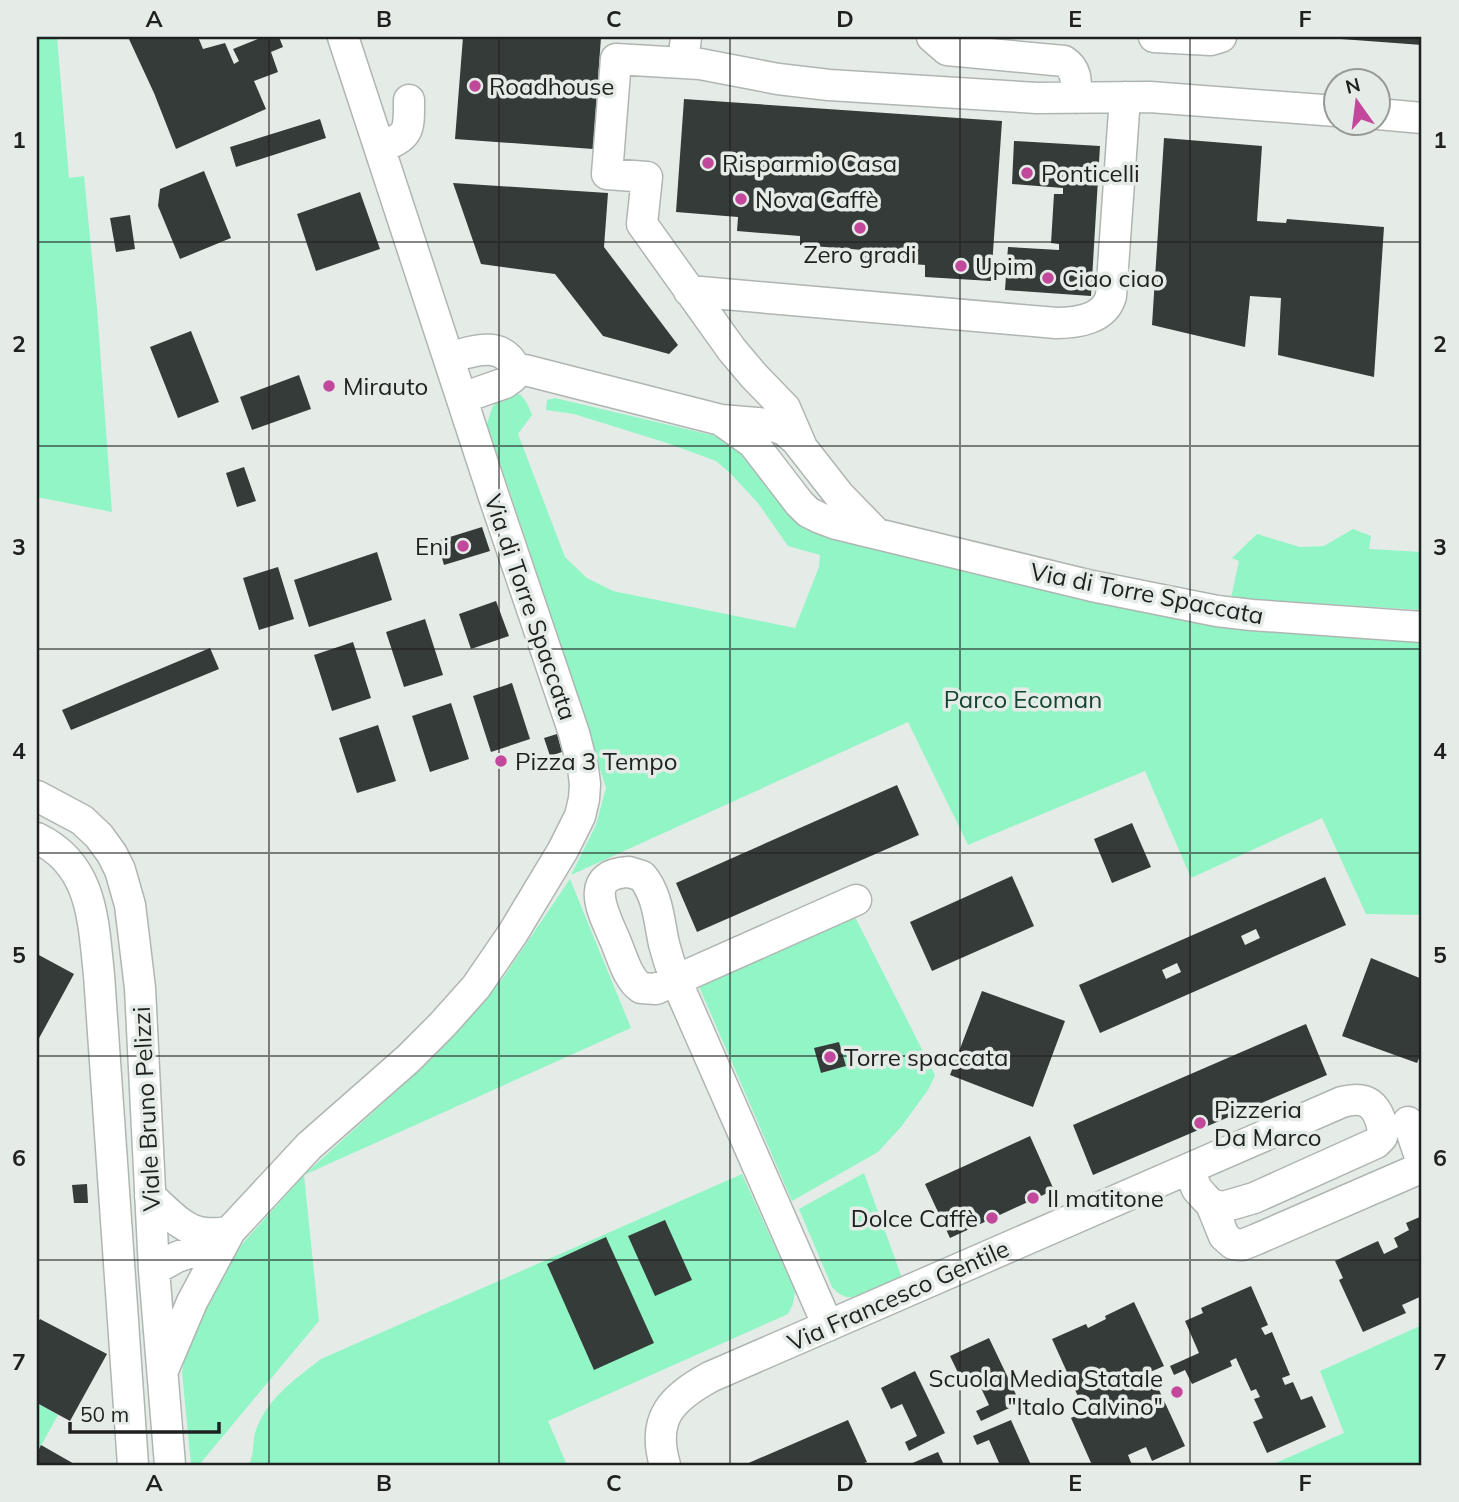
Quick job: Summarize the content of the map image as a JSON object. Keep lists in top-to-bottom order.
{
  "streets": {
    "street": ["Via di Torre Spaccata", "Viale Bruno Pelizzi", "Via Francesco Gentile"]
  },
  "crossings": [
    ["Via di Torre Spaccata", "Viale Bruno Pelizzi"]
  ],
  "parks": ["Parco Ecoman"],
  "places": [
    "Roadhouse",
    "Risparmio Casa",
    "Ponticelli",
    "Nova Caffè",
    "Zero gradi",
    "Upim",
    "Ciao ciao",
    "Mirauto",
    "Eni",
    "Pizza 3 Tempo",
    "Torre spaccata",
    "Pizzeria Da Marco",
    "Il matitone",
    "Dolce Caffè",
    "Scuola Media Statale \"Italo Calvino\""
  ],
  "scale_bar": "50 m",
  "north": "top",
  "grid": {
    "columns": [
      "A",
      "B",
      "C",
      "D",
      "E",
      "F"
    ],
    "rows": [
      "1",
      "2",
      "3",
      "4",
      "5",
      "6",
      "7"
    ]
  }
}
